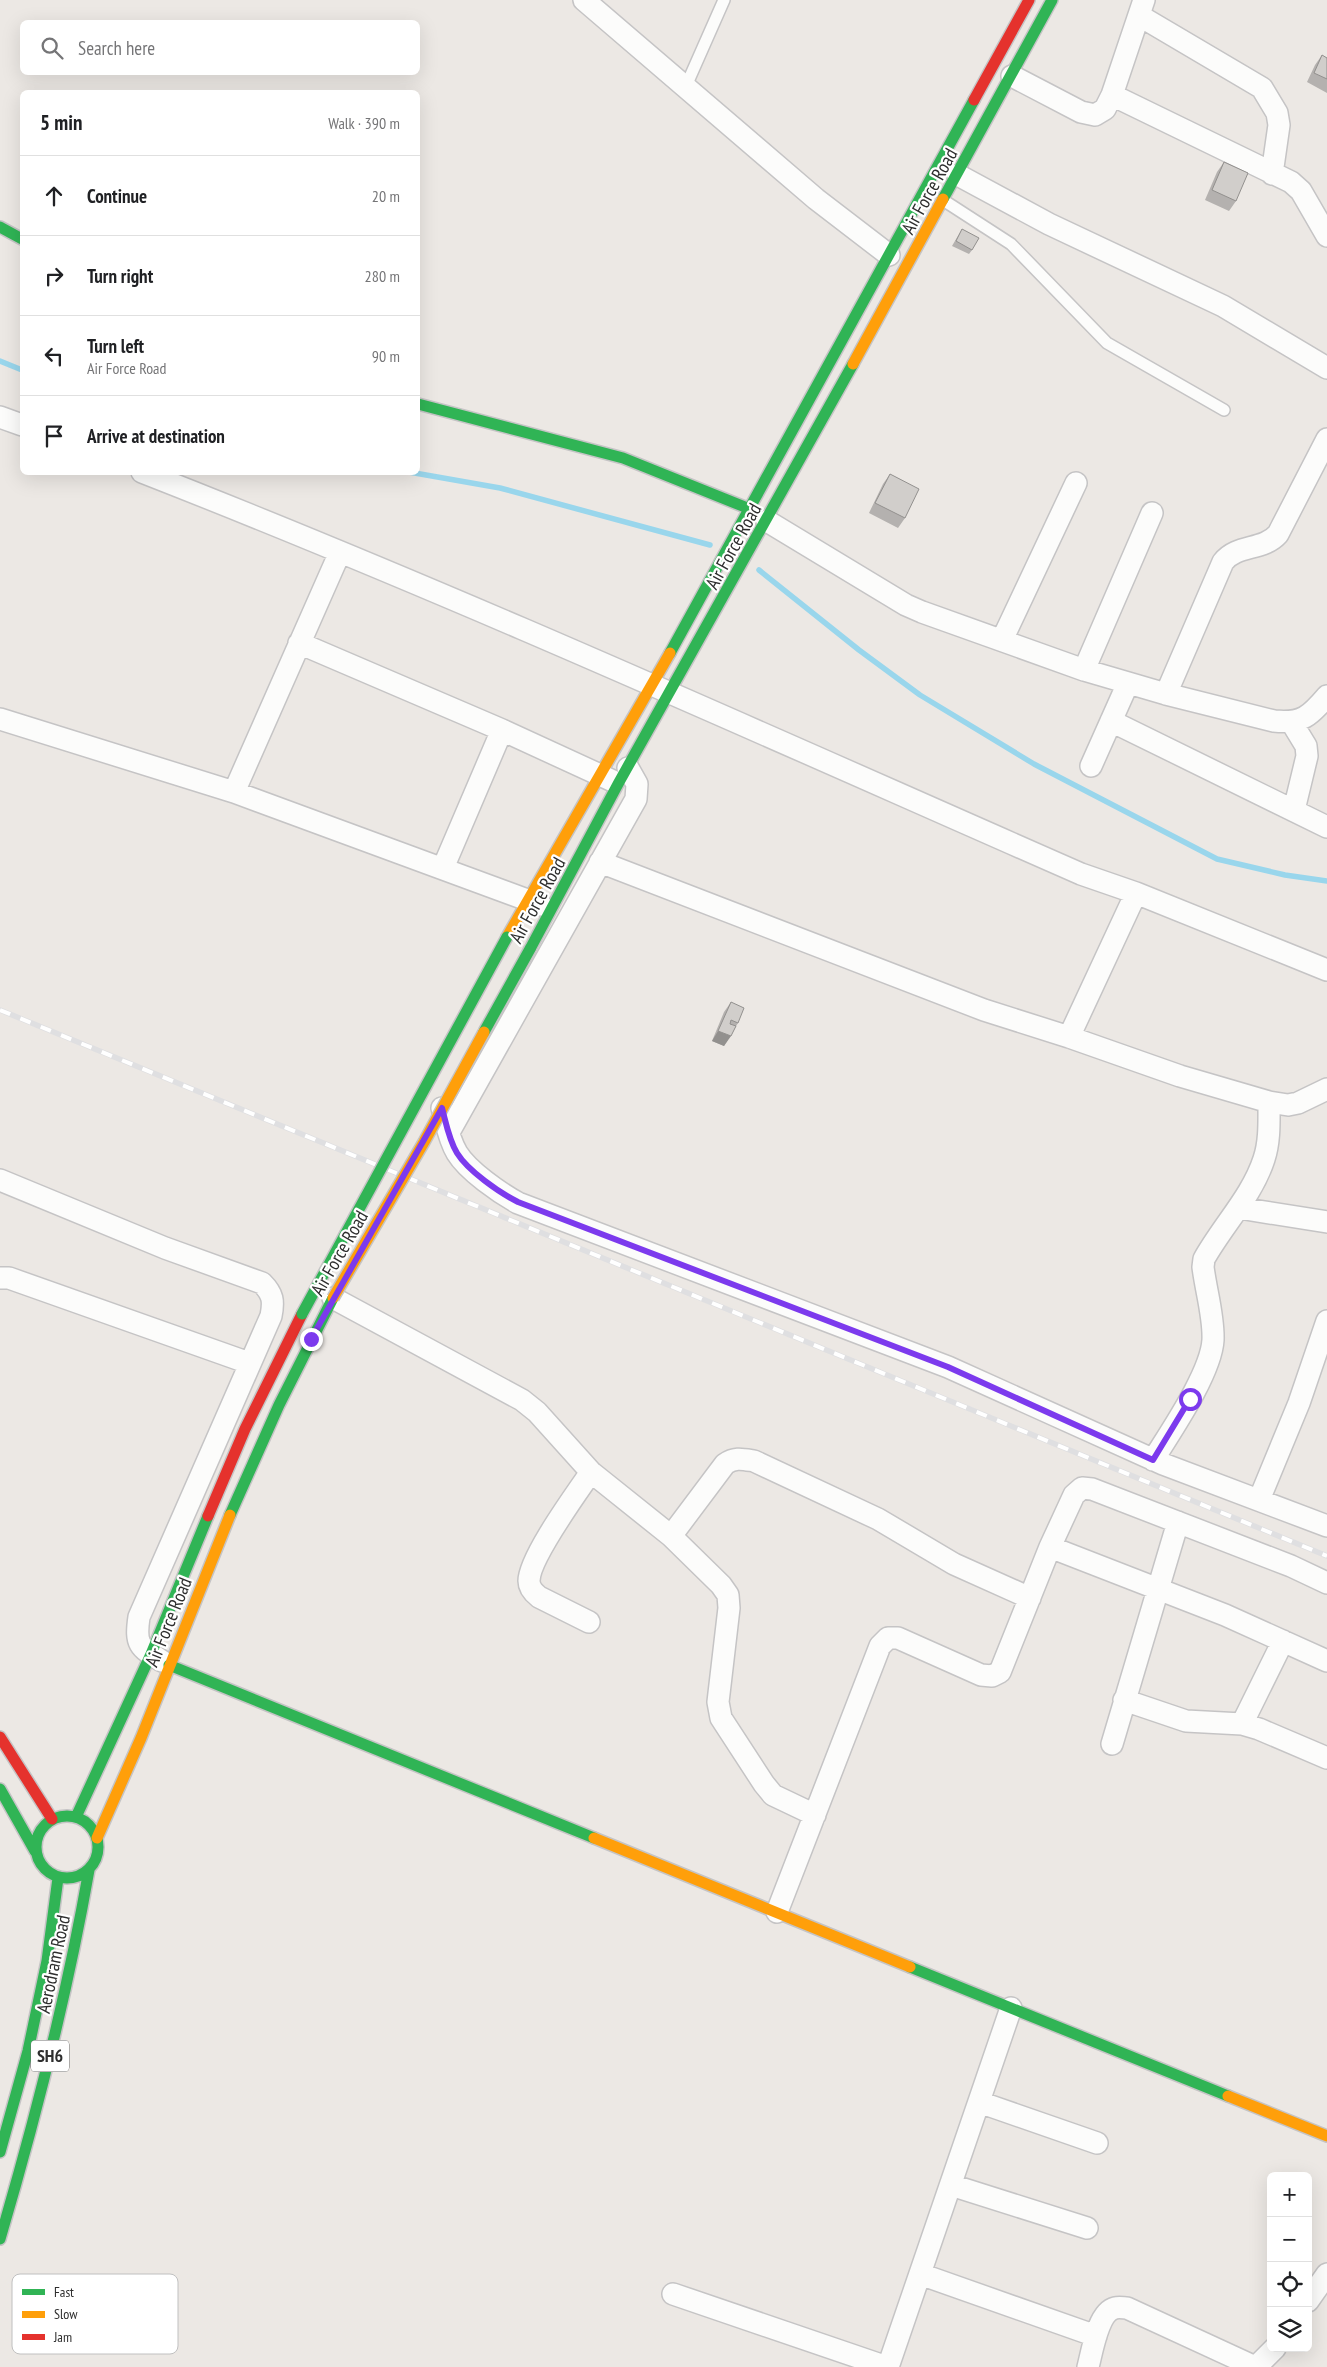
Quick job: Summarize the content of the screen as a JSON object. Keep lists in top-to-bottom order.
{
  "streets": {
    "main road": ["Air Force Road", "Aerodram Road", "SH6"]
  },
  "crossings": [
    ["Air Force Road", "Aerodram Road"],
    ["Air Force Road", "SH6"],
    ["Aerodram Road", "SH6"]
  ],
  "legend": ["Fast", "Slow", "Jam"],
  "page": {
    "search": "Search here",
    "heading": ["5 min", "Walk · 390 m"],
    "list": [
      ["Continue", "20 m"],
      ["Turn right", "280 m"],
      ["Turn left", "Air Force Road", "90 m"],
      "Arrive at destination"
    ],
    "map_buttons": ["+", "−"]
  }
}
